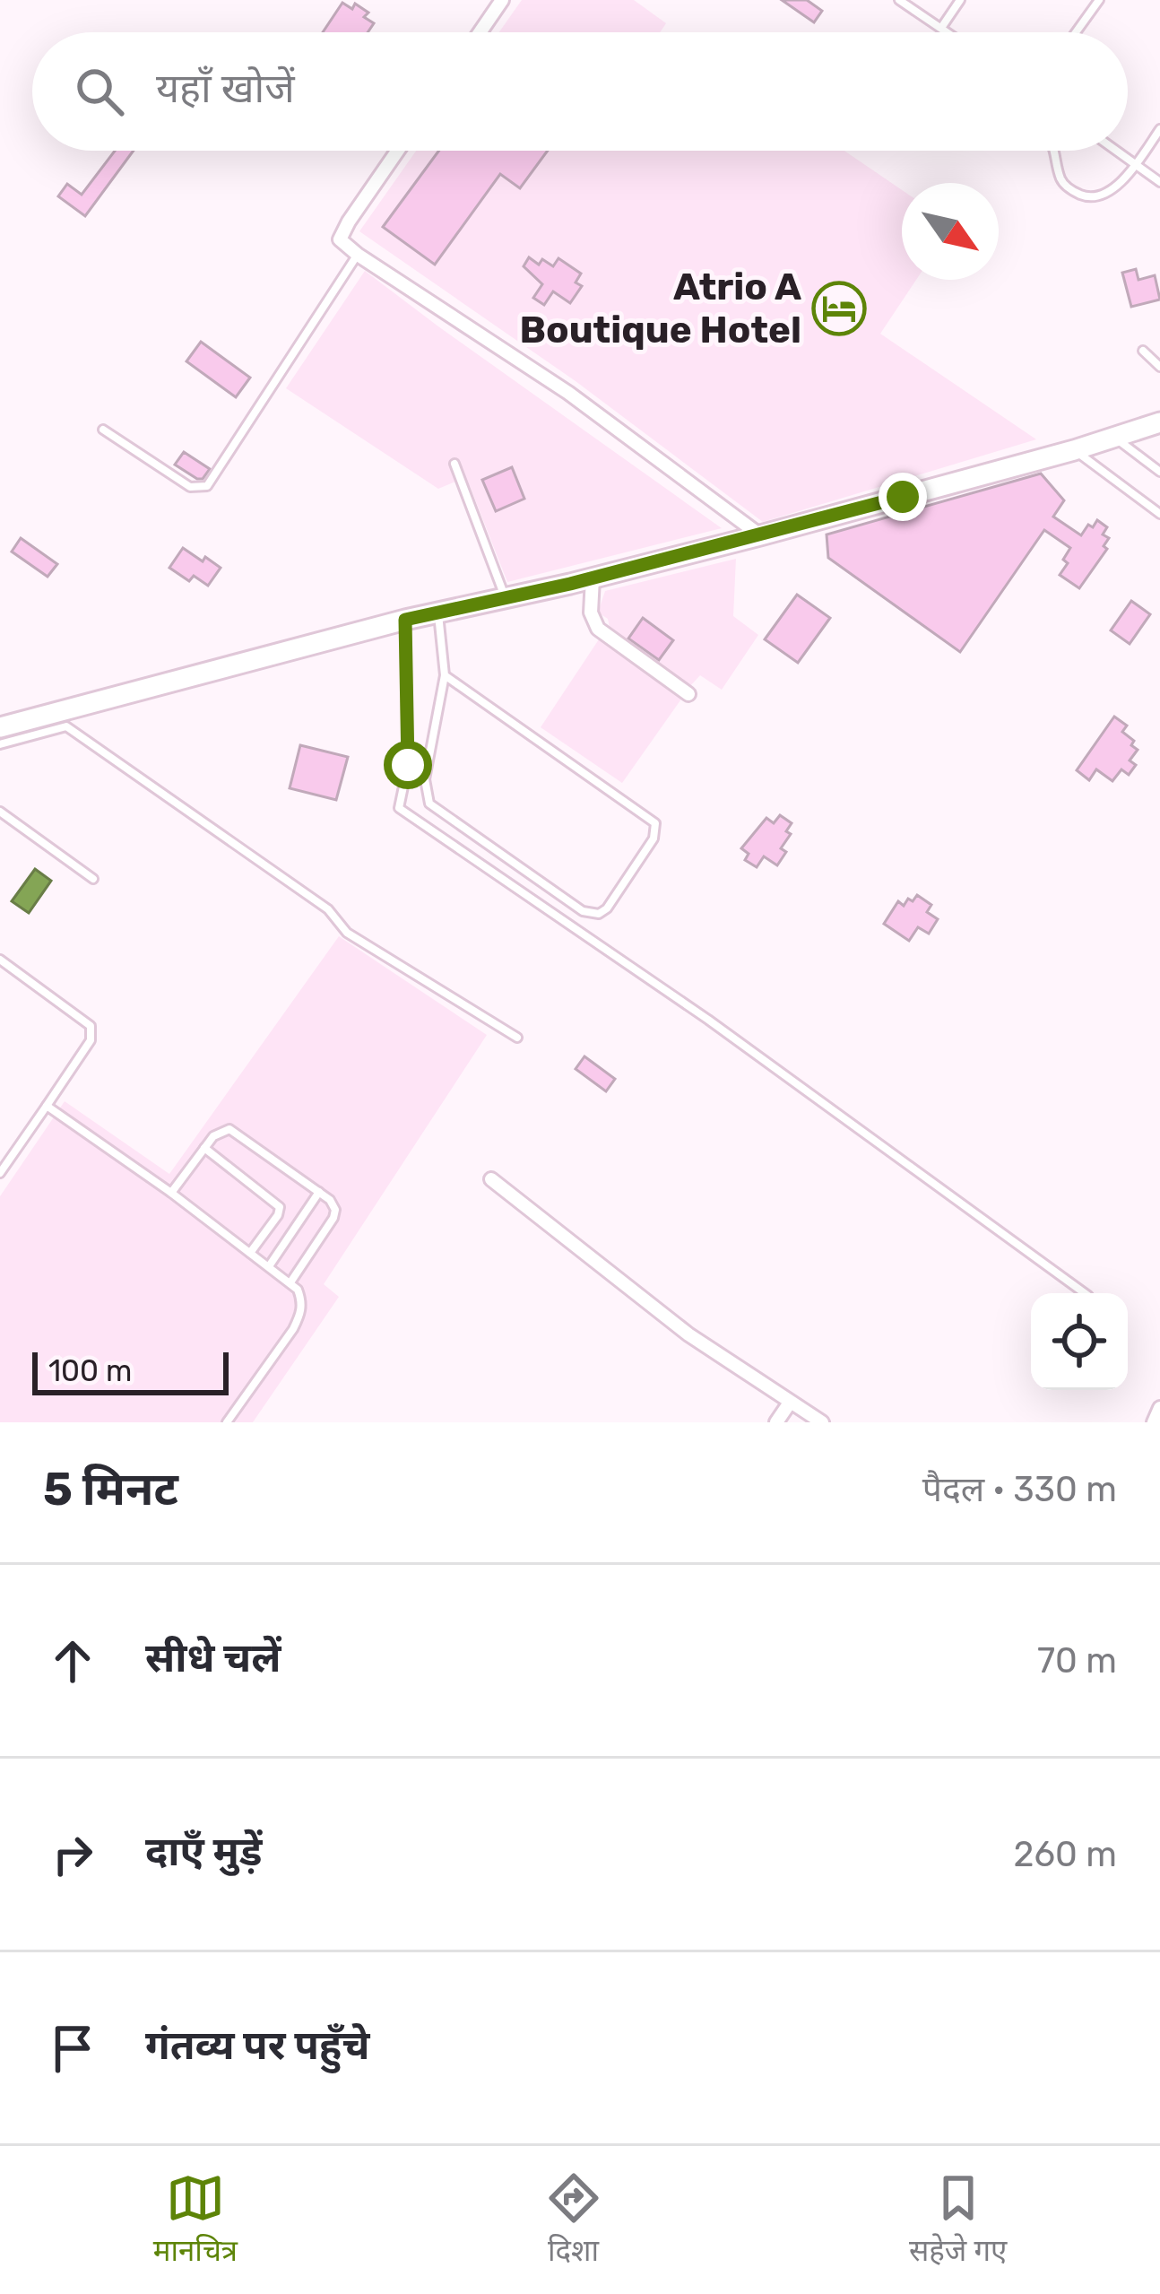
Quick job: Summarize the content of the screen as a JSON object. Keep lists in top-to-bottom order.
{
  "places": {
    "hotel": ["Atrio A Boutique Hotel"]
  },
  "scale_bar": "100 m",
  "north": "bottom right",
  "page": {
    "search": "यहाँ खोजें",
    "scale": "100 m",
    "heading": ["5 मिनट", "पैदल · 330 m"],
    "list": [
      ["सीधे चलें", "70 m"],
      ["दाएँ मुड़ें", "260 m"],
      "गंतव्य पर पहुँचे"
    ],
    "nav": ["मानचित्र", "दिशा", "सहेजे गए"]
  }
}
